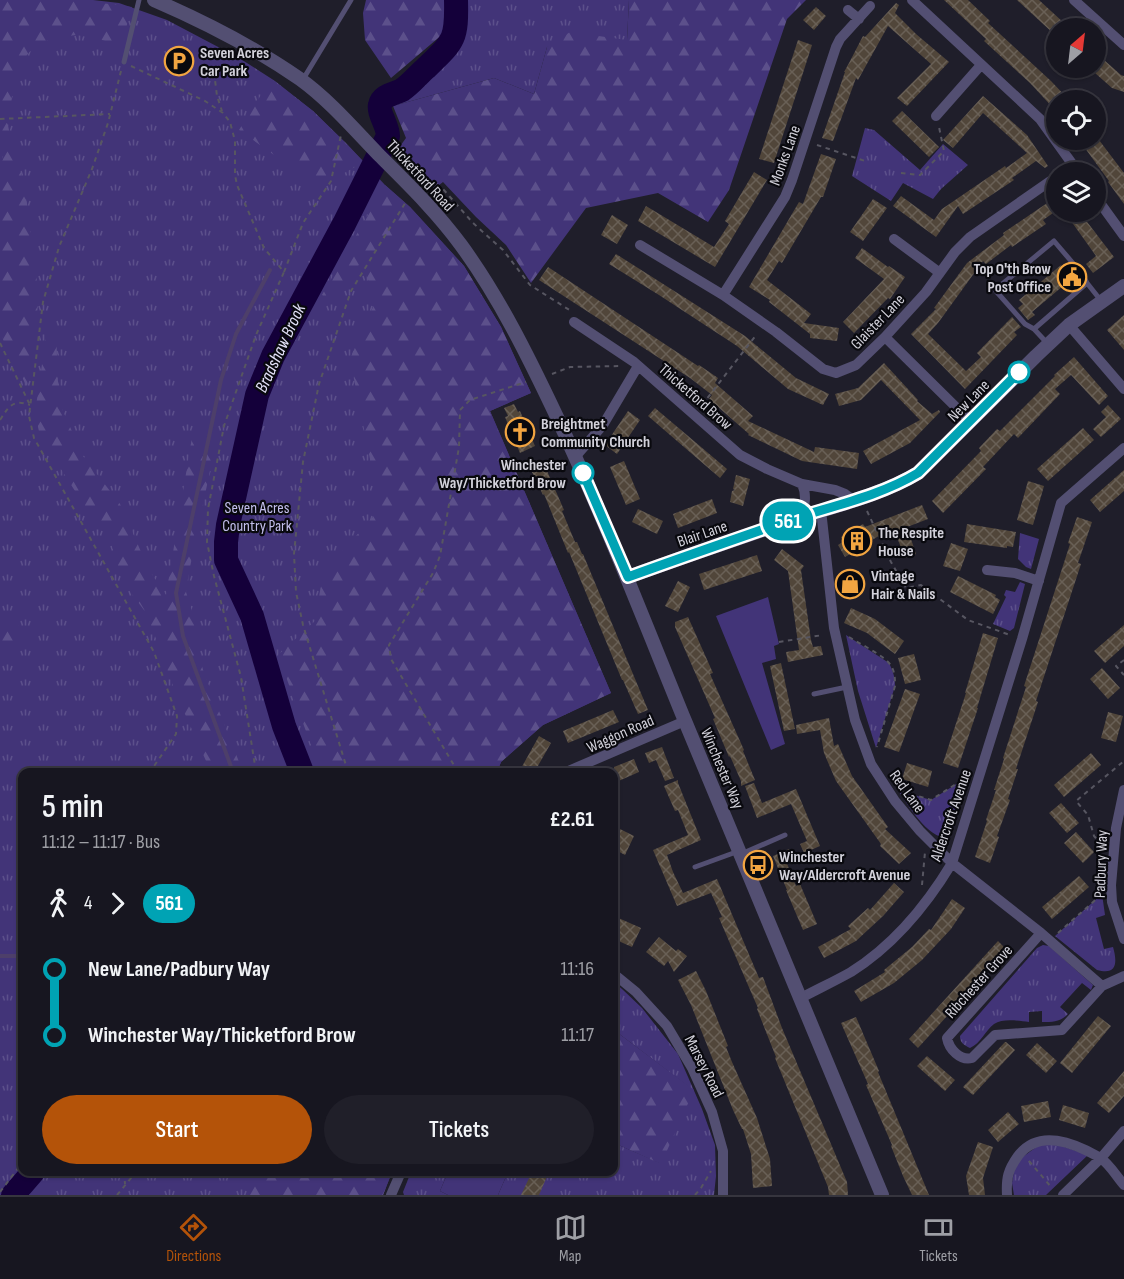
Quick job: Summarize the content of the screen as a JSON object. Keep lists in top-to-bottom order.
{
  "streets": {
    "street": [
      "Monks Lane",
      "Thicketford Road",
      "Glaister Lane",
      "Thicketford Brow",
      "New Lane",
      "Blair Lane",
      "Waggon Road",
      "Winchester Way",
      "Red Lane",
      "Aldercroft Avenue",
      "Padbury Way",
      "Ribchester Grove",
      "Marsey Road"
    ]
  },
  "crossings": [
    ["Monks Lane", "Glaister Lane"],
    ["Thicketford Road", "Winchester Way"],
    ["Thicketford Brow", "New Lane"],
    ["New Lane", "Blair Lane"],
    ["New Lane", "Red Lane"],
    ["Blair Lane", "Winchester Way"],
    ["Blair Lane", "Red Lane"],
    ["Waggon Road", "Winchester Way"],
    ["Winchester Way", "Aldercroft Avenue"],
    ["Red Lane", "Aldercroft Avenue"],
    ["Red Lane", "Ribchester Grove"]
  ],
  "water": ["Bradshaw Brook"],
  "parks": ["Seven Acres Country Park"],
  "places": {
    "parking": ["Seven Acres Car Park"],
    "public building": ["Top O'th Brow Post Office"],
    "church": ["Breightmet Community Church"],
    "other": ["Winchester Way/Thicketford Brow"],
    "building": ["The Respite House"],
    "shop": ["Vintage Hair & Nails"],
    "bus stop": ["Winchester Way/Aldercroft Avenue"]
  },
  "lines": ["bus line 561"],
  "north": "top right",
  "page": {
    "on_map": "561",
    "heading": ["5 min", "11:12 – 11:17 · Bus", "£2.61"],
    "legs": ["4", "561"],
    "list": [
      {
        "name": "New Lane/Padbury Way",
        "value": "11:16"
      },
      {
        "name": "Winchester Way/Thicketford Brow",
        "value": "11:17"
      }
    ],
    "buttons": ["Start", "Tickets"],
    "tabs": ["Directions", "Map", "Tickets"]
  }
}
